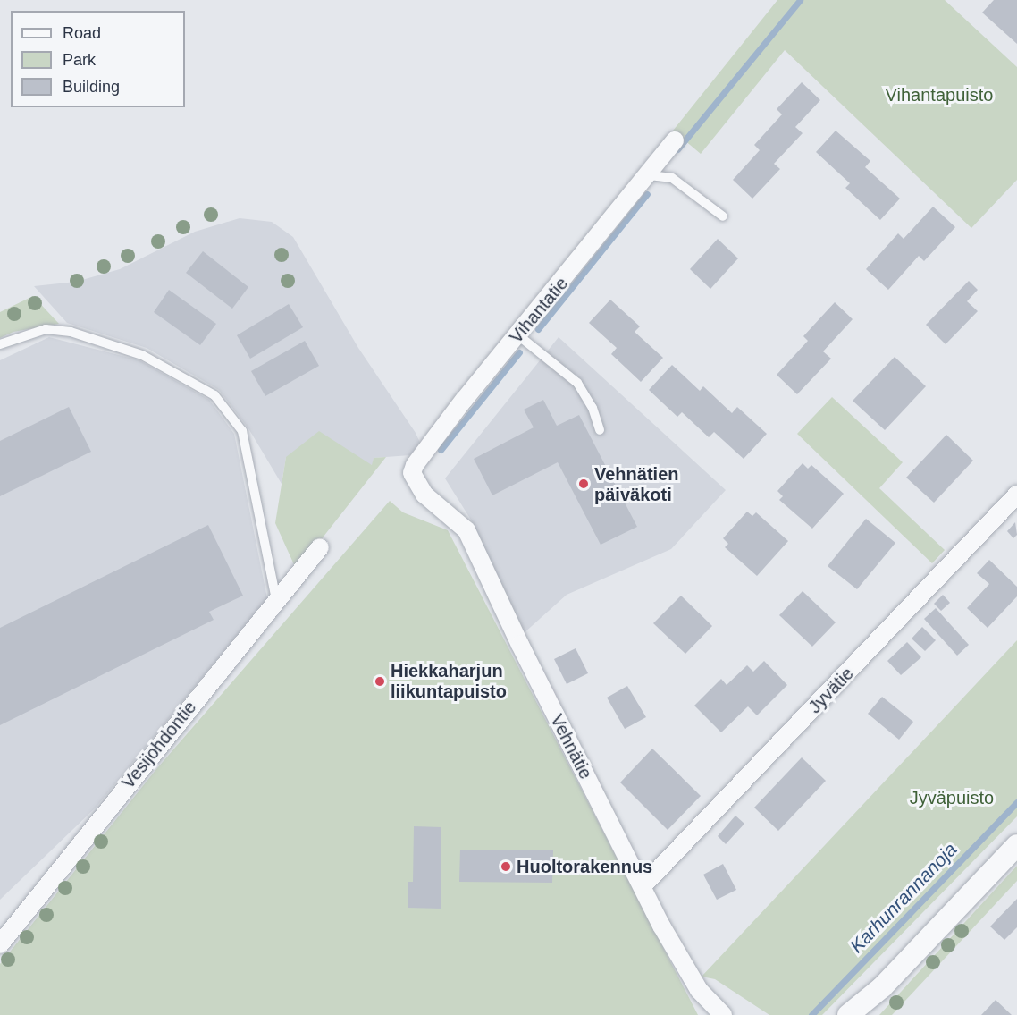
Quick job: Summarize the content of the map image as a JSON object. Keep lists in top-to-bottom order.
{
  "streets": {
    "street": [
      "Vihantatie",
      "Jyvätie",
      "Vesijohdontie",
      "Vehnätie"
    ]
  },
  "crossings": [
    ["Vihantatie", "Vehnätie"],
    ["Jyvätie", "Vehnätie"]
  ],
  "water": ["Karhunrannanoja"],
  "parks": ["Vihantapuisto", "Jyväpuisto"],
  "places": ["Vehnätien päiväkoti", "Hiekkaharjun liikuntapuisto", "Huoltorakennus"],
  "legend": ["Road", "Park", "Building"]
}
